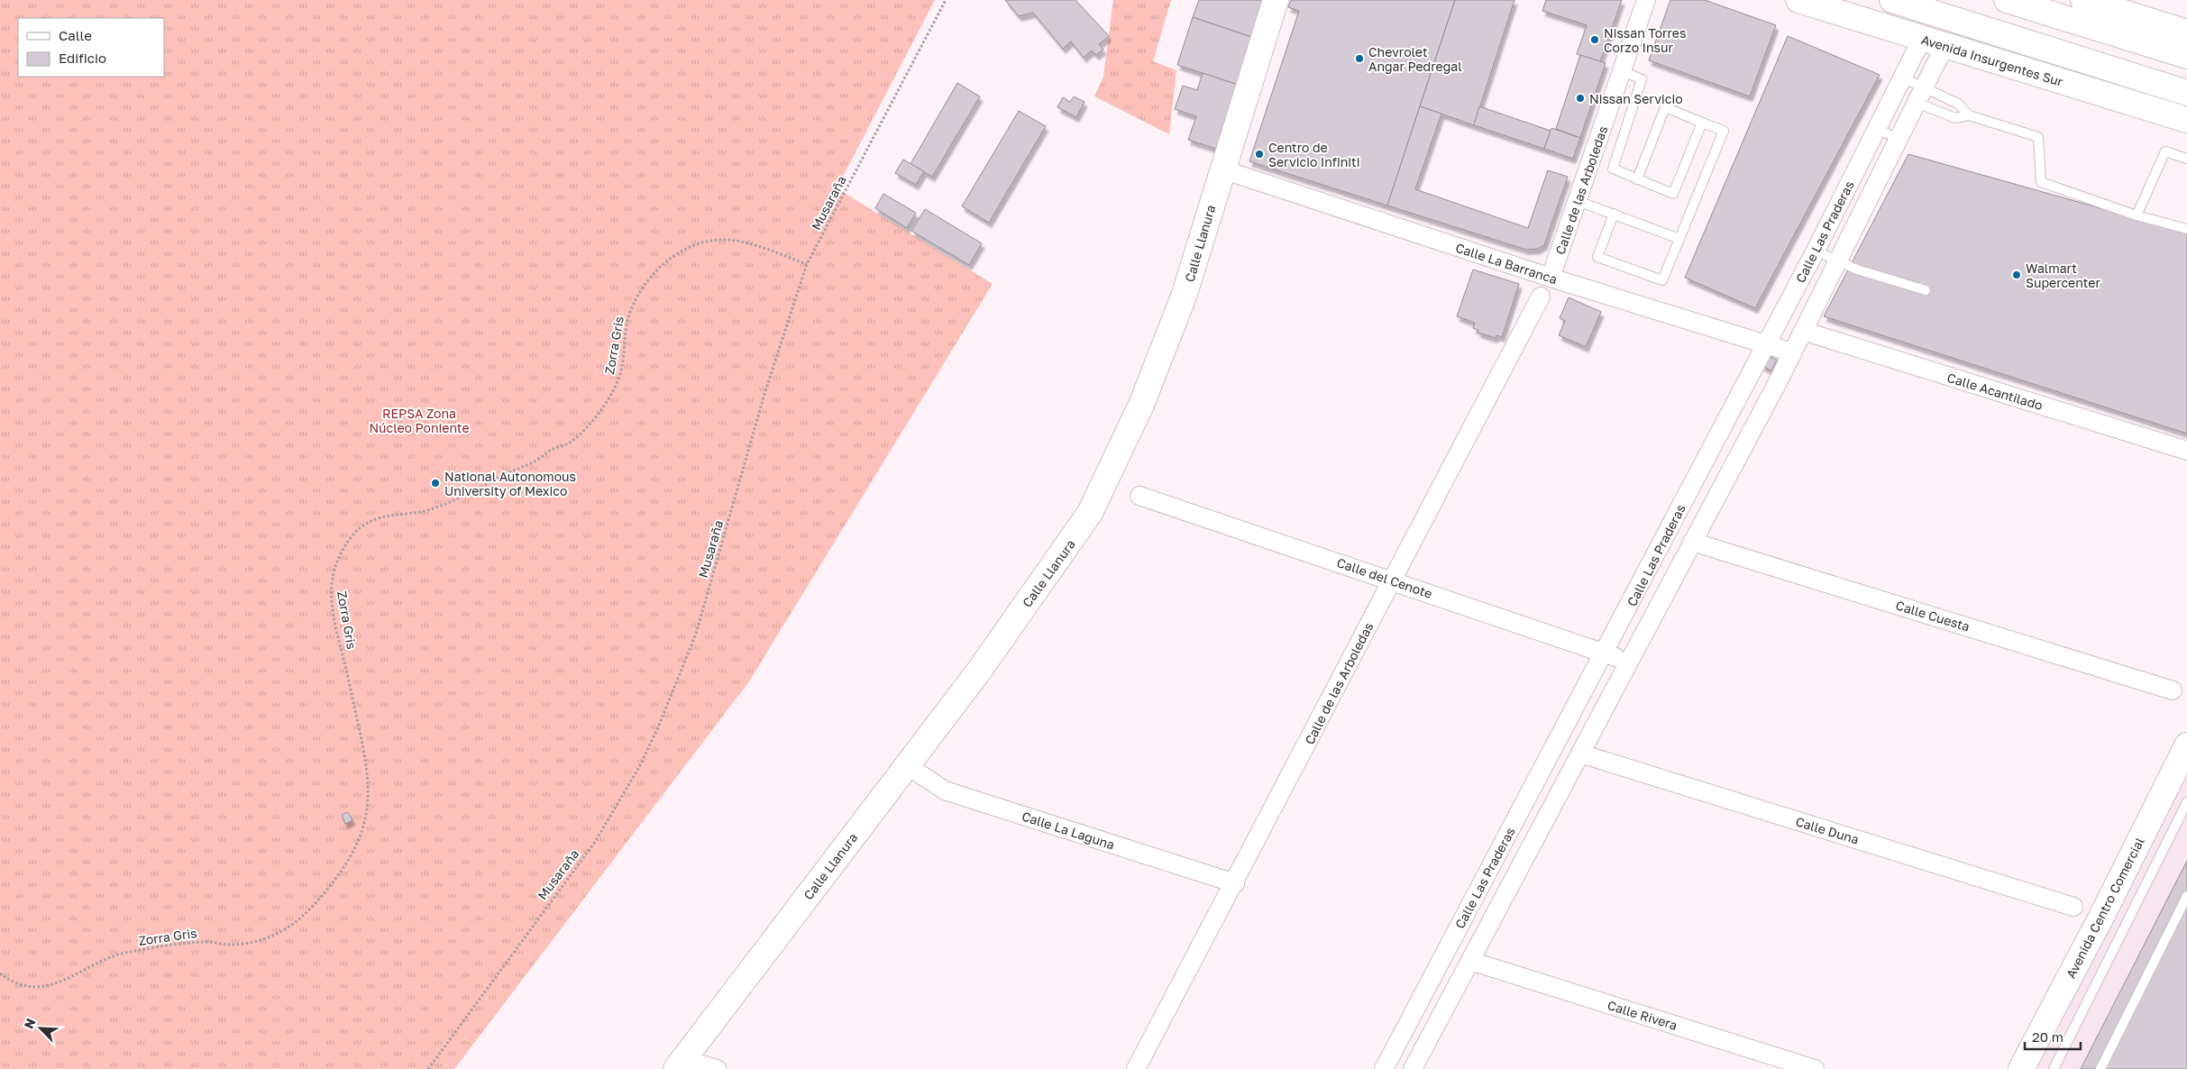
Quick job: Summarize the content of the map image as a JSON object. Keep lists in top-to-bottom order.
{
  "streets": {
    "street": [
      "Avenida Insurgentes Sur",
      "Calle de las Arboledas",
      "Calle Las Praderas",
      "Calle Llanura",
      "Calle La Barranca",
      "Calle Acantilado",
      "Calle del Cenote",
      "Calle Cuesta",
      "Calle La Laguna",
      "Calle Duna",
      "Avenida Centro Comercial",
      "Calle Rivera"
    ],
    "path": ["Musaraña", "Zorra Gris"]
  },
  "crossings": [
    ["Avenida Insurgentes Sur", "Calle Las Praderas"],
    ["Calle de las Arboledas", "Calle La Barranca"],
    ["Calle de las Arboledas", "Calle del Cenote"],
    ["Calle de las Arboledas", "Calle La Laguna"],
    ["Musaraña", "Zorra Gris"],
    ["Calle Las Praderas", "Calle La Barranca"],
    ["Calle Las Praderas", "Calle Acantilado"],
    ["Calle Las Praderas", "Calle del Cenote"],
    ["Calle Las Praderas", "Calle Cuesta"],
    ["Calle Las Praderas", "Calle Duna"],
    ["Calle Las Praderas", "Calle Rivera"],
    ["Calle Llanura", "Calle La Barranca"],
    ["Calle Llanura", "Calle La Laguna"]
  ],
  "parks": ["REPSA Zona Núcleo Poniente"],
  "places": [
    "Nissan Torres Corzo Insur",
    "Chevrolet Angar Pedregal",
    "Nissan Servicio",
    "Centro de Servicio Infiniti",
    "Walmart Supercenter",
    "National Autonomous University of Mexico"
  ],
  "legend": ["Calle", "Edificio"],
  "scale_bar": "20 m",
  "north": "top left"
}
